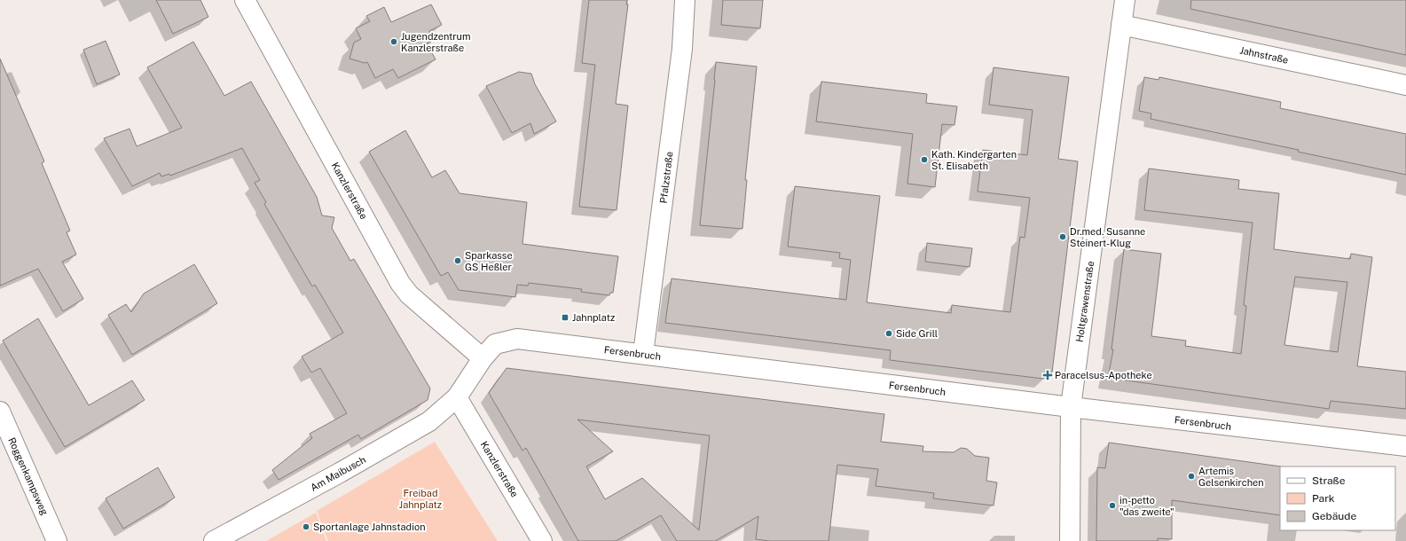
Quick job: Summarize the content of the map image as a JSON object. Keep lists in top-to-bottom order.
{
  "streets": {
    "street": [
      "Jahnstraße",
      "Pfalzstraße",
      "Kanzlerstraße",
      "Holtgrawenstraße",
      "Fersenbruch",
      "Am Maibusch",
      "Roggenkampsweg"
    ]
  },
  "crossings": [
    ["Jahnstraße", "Holtgrawenstraße"],
    ["Pfalzstraße", "Fersenbruch"],
    ["Kanzlerstraße", "Fersenbruch"],
    ["Kanzlerstraße", "Am Maibusch"],
    ["Holtgrawenstraße", "Fersenbruch"],
    ["Fersenbruch", "Am Maibusch"]
  ],
  "parks": ["Freibad Jahnplatz"],
  "places": {
    "other": [
      "Jugendzentrum Kanzlerstraße",
      "Kath. Kindergarten St. Elisabeth",
      "Dr.med. Susanne Steinert-Klug",
      "Sparkasse GS Heßler",
      "Side Grill",
      "Artemis Gelsenkirchen",
      "in-petto \"das zweite\"",
      "Sportanlage Jahnstadion"
    ],
    "transit": ["Jahnplatz"],
    "health": ["Paracelsus-Apotheke"]
  },
  "legend": ["Straße", "Park", "Gebäude"]
}
